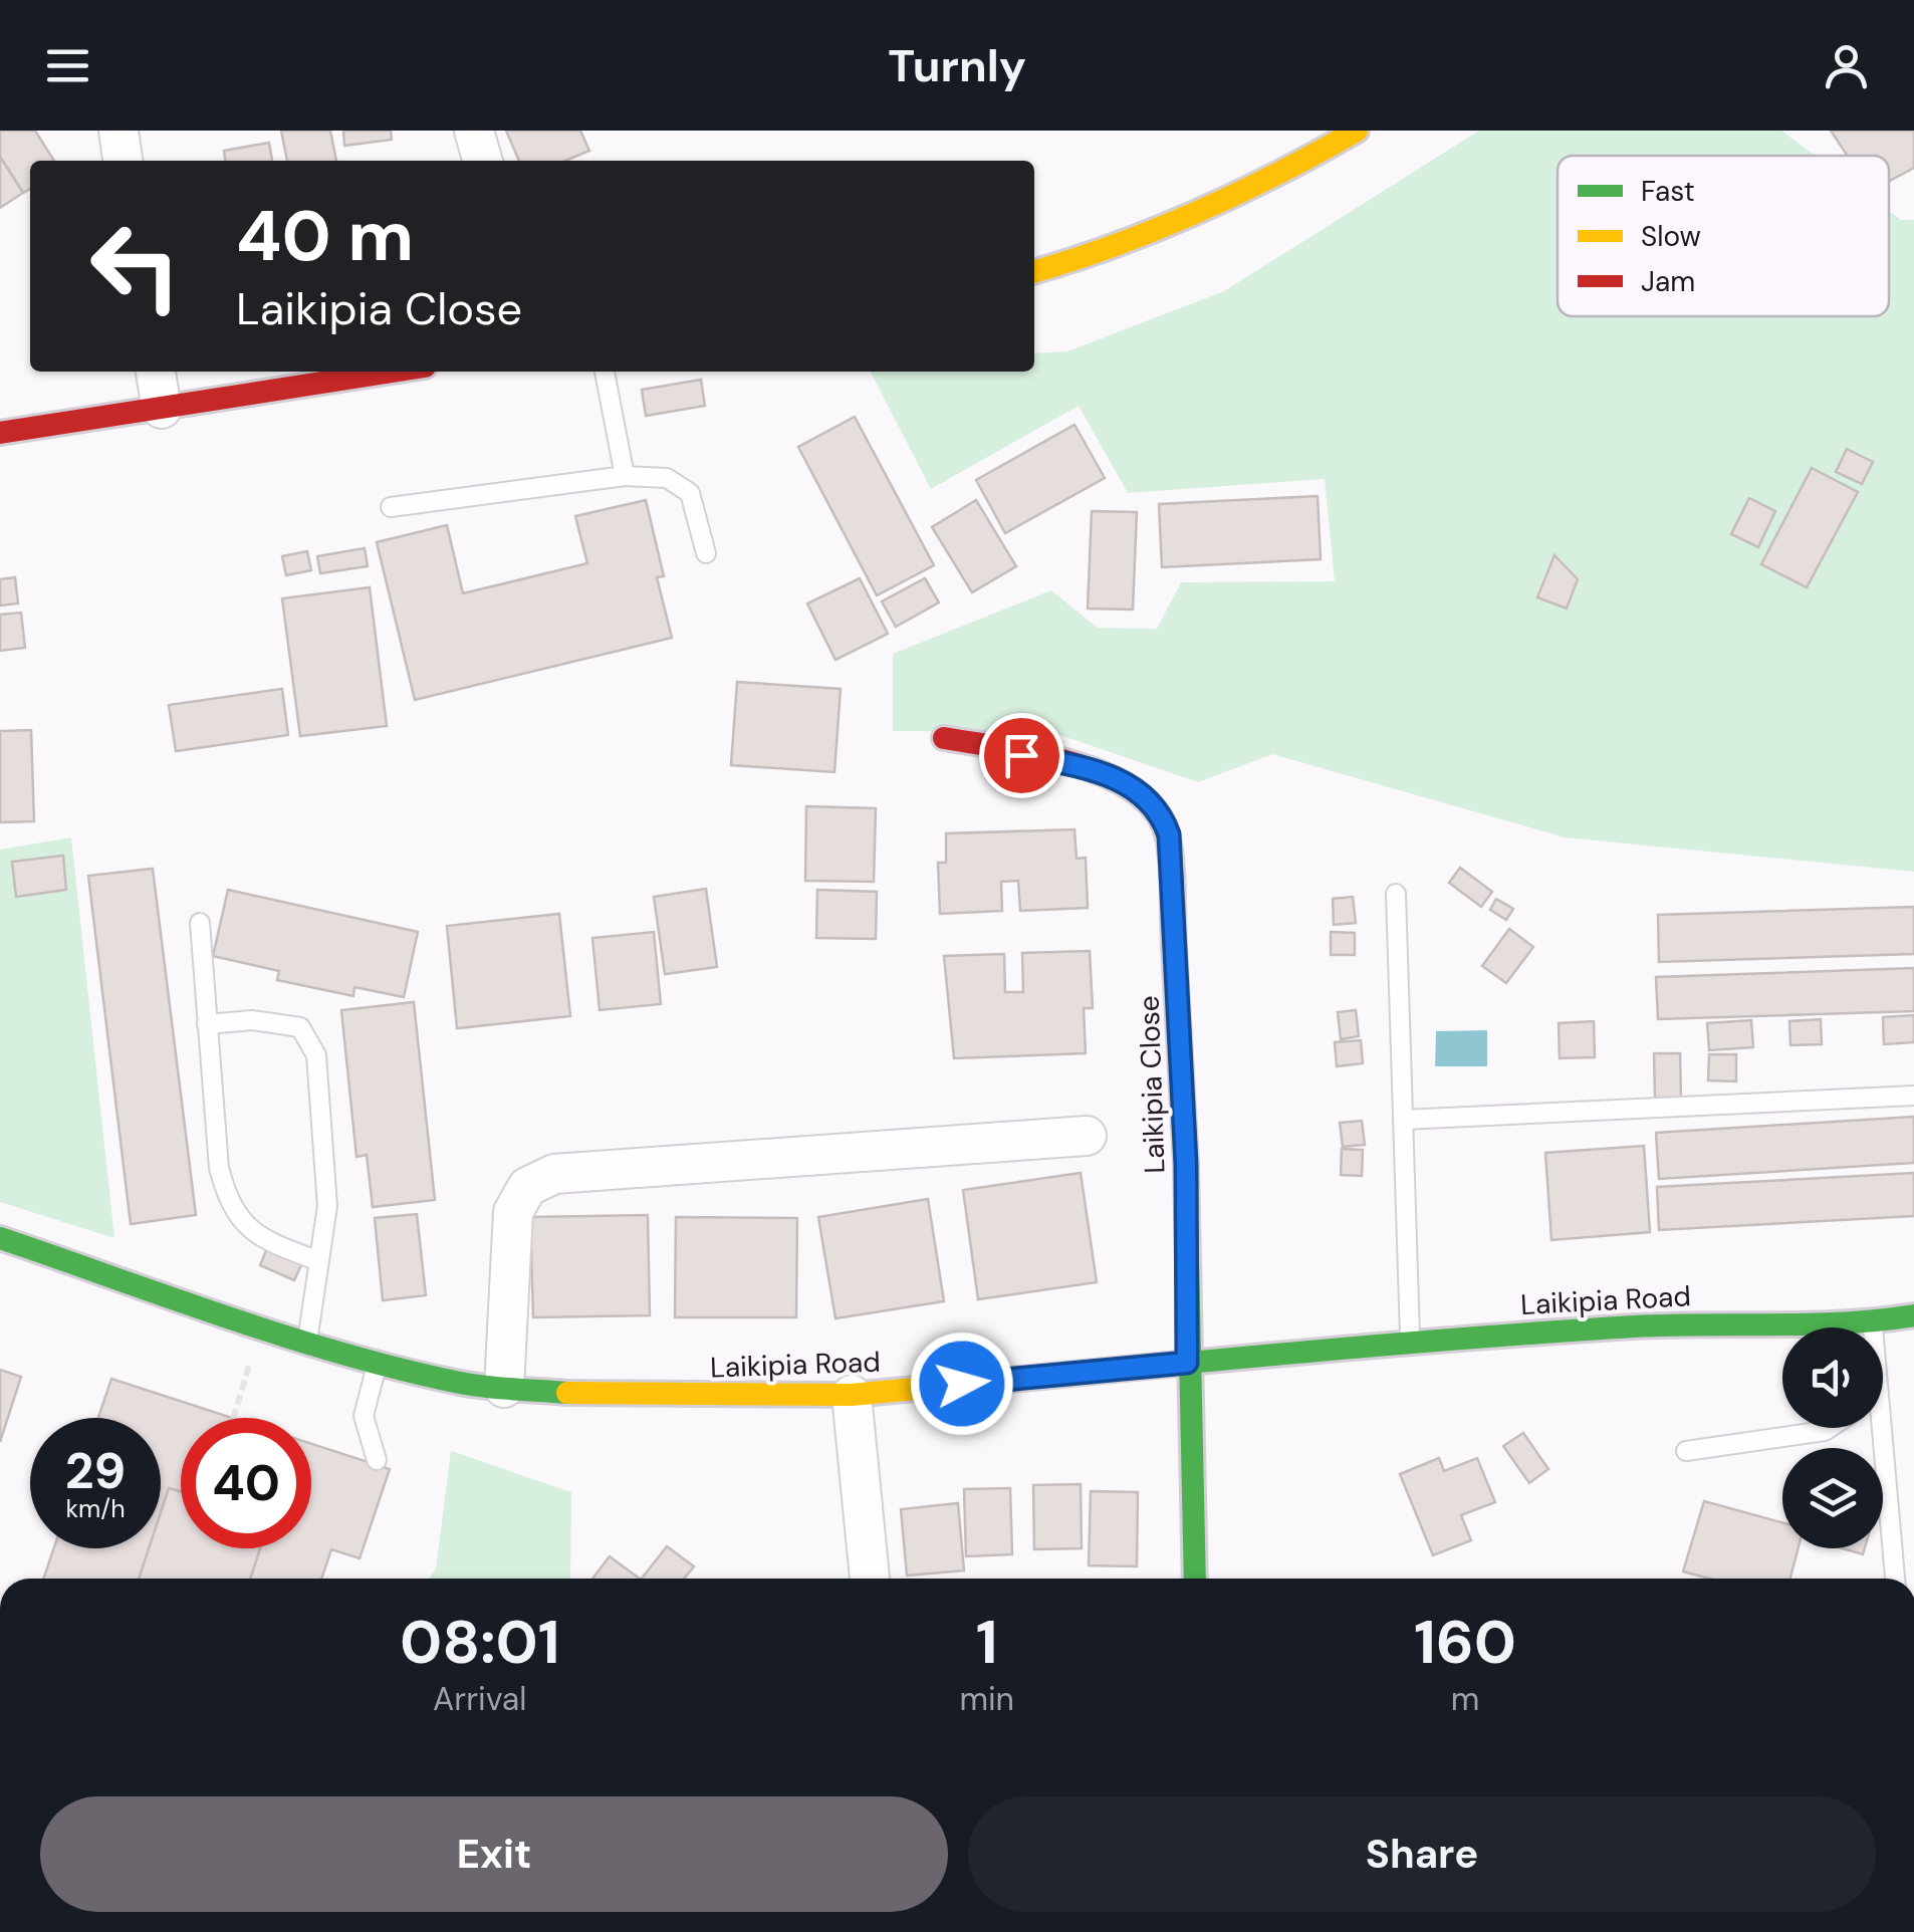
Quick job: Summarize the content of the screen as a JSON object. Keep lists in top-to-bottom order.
{
  "streets": {
    "street": ["Laikipia Close", "Laikipia Road"]
  },
  "crossings": [
    ["Laikipia Close", "Laikipia Road"]
  ],
  "legend": ["Fast", "Slow", "Jam"],
  "page": {
    "header": "Turnly",
    "turn": ["40 m", "Laikipia Close"],
    "speed": "29 km/h",
    "limit": "40",
    "eta": [
      "08:01",
      "Arrival",
      "1",
      "min",
      "160",
      "m"
    ],
    "buttons": ["Exit", "Share"]
  }
}
